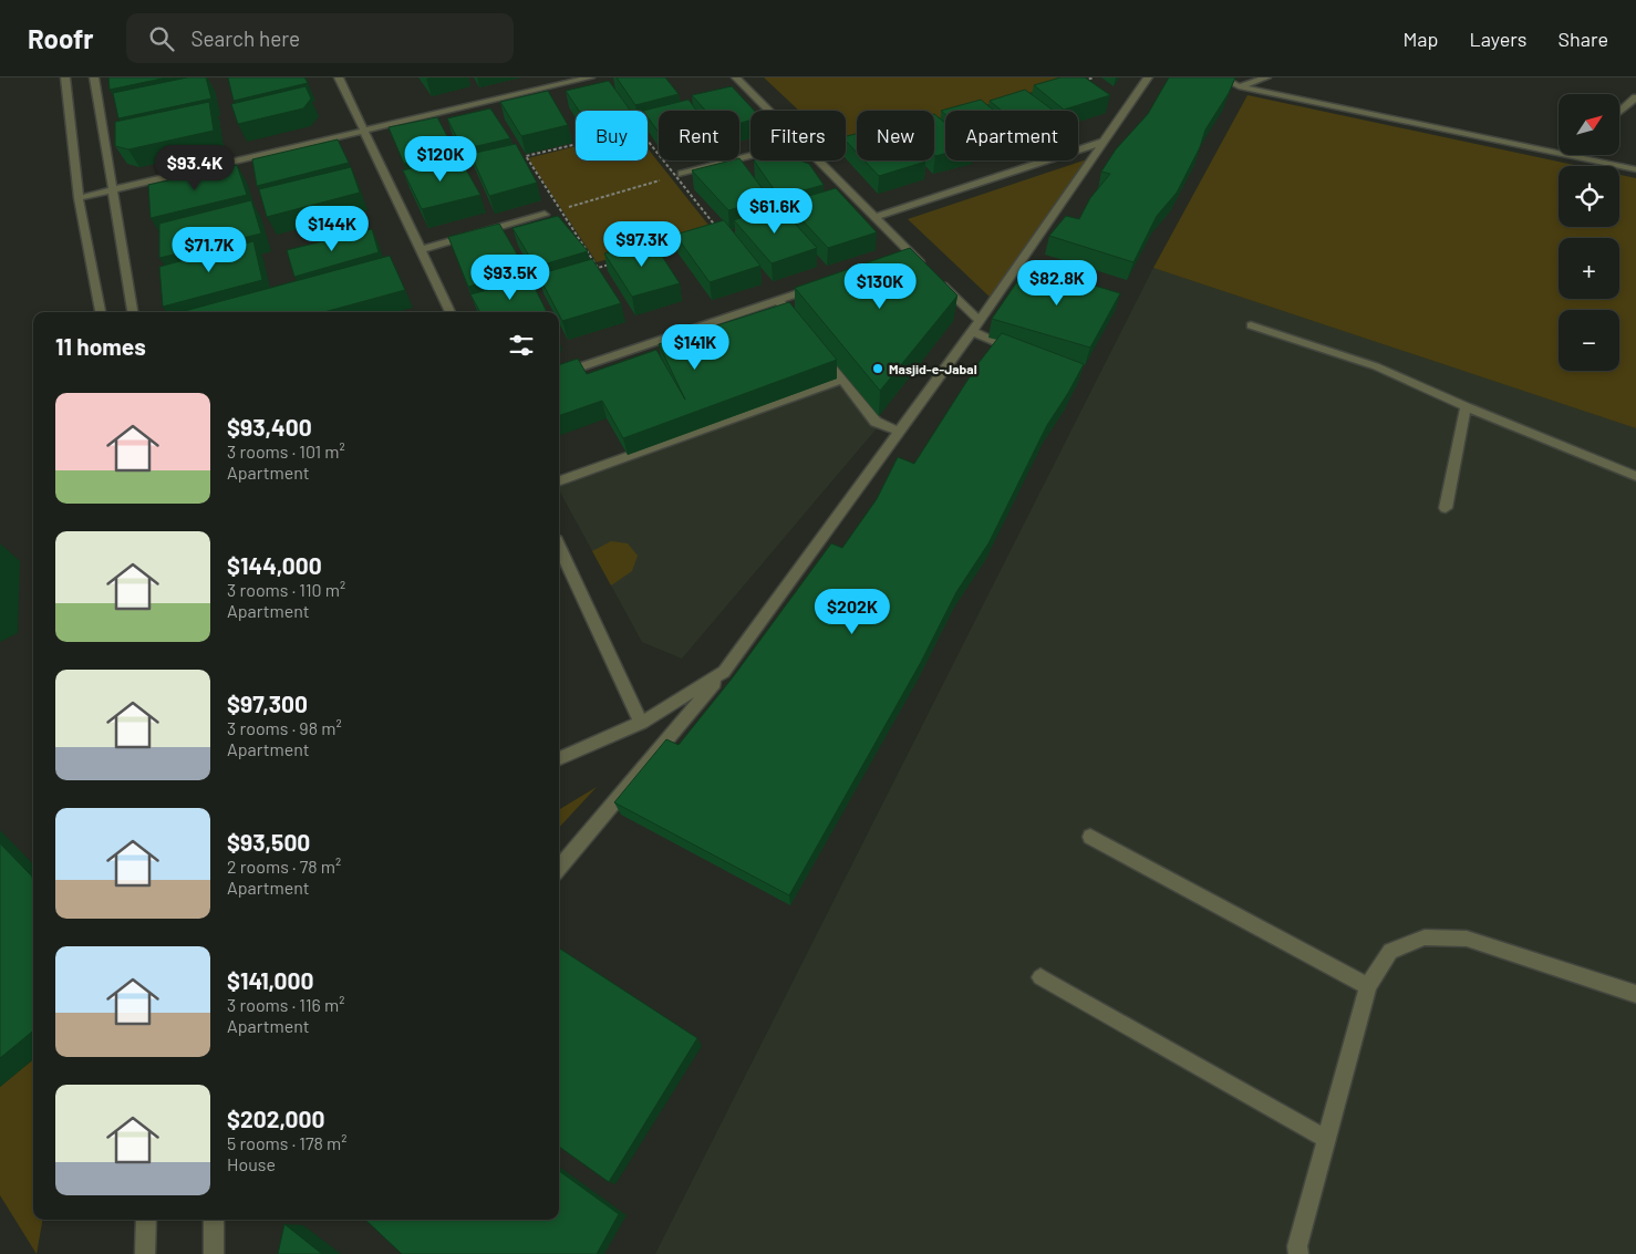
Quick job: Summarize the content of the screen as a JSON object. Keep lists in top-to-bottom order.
{
  "places": ["Masjid-e-Jabal"],
  "north": "top right",
  "page": {
    "header": "Roofr",
    "search": "Search here",
    "nav": ["Map", "Layers", "Share"],
    "map_buttons": ["+", "−"],
    "chip": [
      "Buy",
      "Rent",
      "Filters",
      "New",
      "Apartment"
    ],
    "price": [
      "$120K",
      "$93.4K",
      "$61.6K",
      "$144K",
      "$97.3K",
      "$71.7K",
      "$93.5K",
      "$82.8K",
      "$130K",
      "$141K",
      "$202K"
    ],
    "heading": "11 homes",
    "list": [
      {
        "name": "$93,400",
        "note": "3 rooms · 101 m² · Apartment"
      },
      {
        "name": "$144,000",
        "note": "3 rooms · 110 m² · Apartment"
      },
      {
        "name": "$97,300",
        "note": "3 rooms · 98 m² · Apartment"
      },
      {
        "name": "$93,500",
        "note": "2 rooms · 78 m² · Apartment"
      },
      {
        "name": "$141,000",
        "note": "3 rooms · 116 m² · Apartment"
      },
      {
        "name": "$202,000",
        "note": "5 rooms · 178 m² · House"
      }
    ]
  }
}
